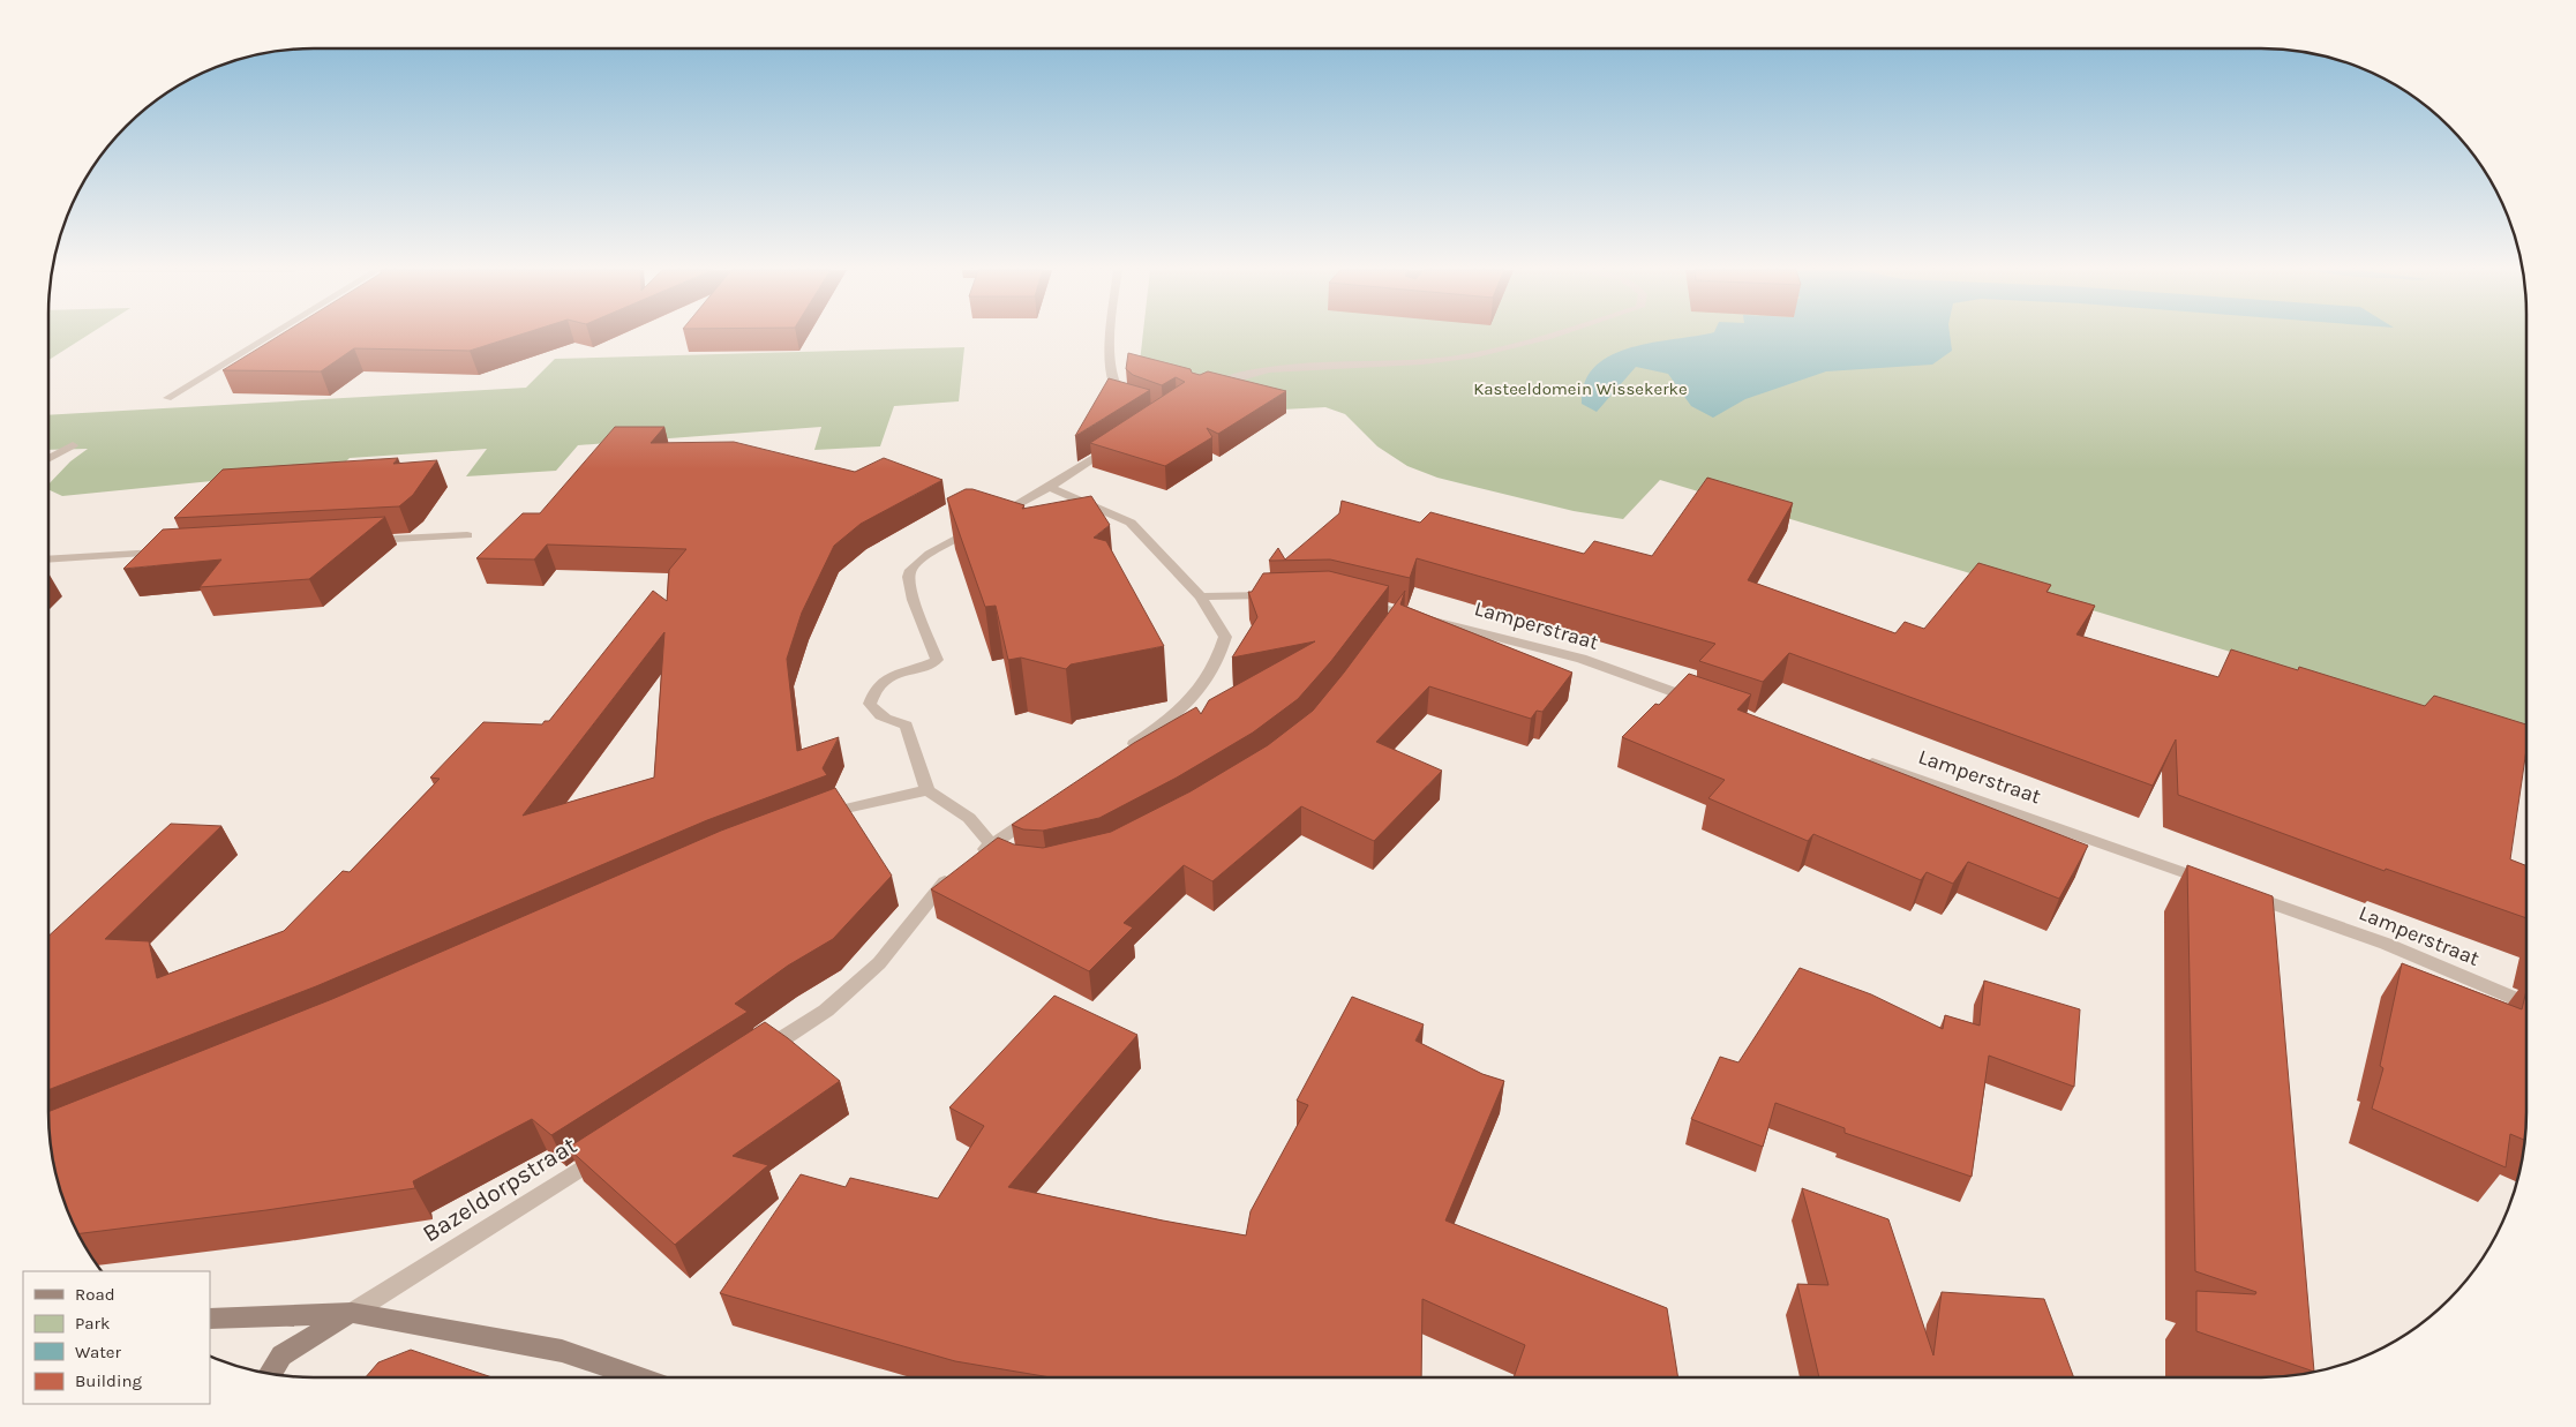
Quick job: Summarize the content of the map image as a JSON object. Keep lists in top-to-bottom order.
{
  "streets": {
    "street": ["Lamperstraat", "Bazeldorpstraat"]
  },
  "parks": ["Kasteeldomein Wissekerke"],
  "legend": [
    "Road",
    "Park",
    "Water",
    "Building"
  ]
}
